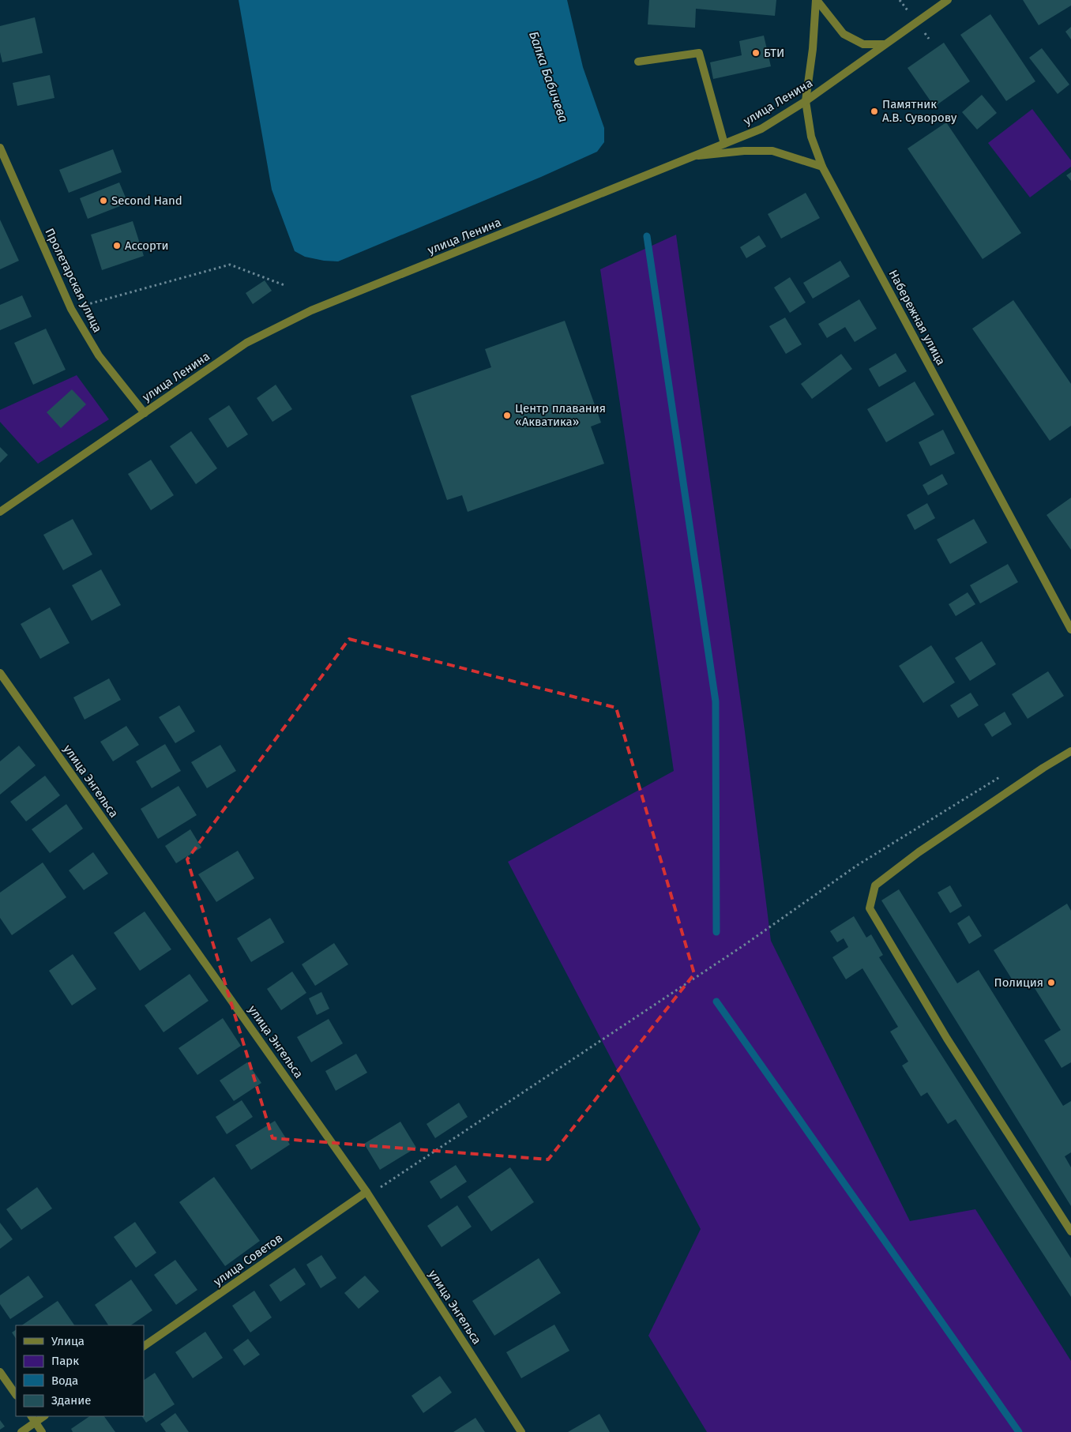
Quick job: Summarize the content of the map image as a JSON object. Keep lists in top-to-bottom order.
{
  "streets": {
    "street": [
      "улица Ленина",
      "Пролетарская улица",
      "Набережная улица",
      "улица Энгельса",
      "улица Советов"
    ]
  },
  "crossings": [
    ["улица Ленина", "Пролетарская улица"],
    ["улица Ленина", "Набережная улица"],
    ["улица Энгельса", "улица Советов"]
  ],
  "water": ["Балка Бабичева"],
  "places": [
    "БТИ",
    "Памятник А.В. Суворову",
    "Second Hand",
    "Ассорти",
    "Центр плавания «Акватика»",
    "Полиция"
  ],
  "legend": [
    "Улица",
    "Парк",
    "Вода",
    "Здание"
  ]
}
